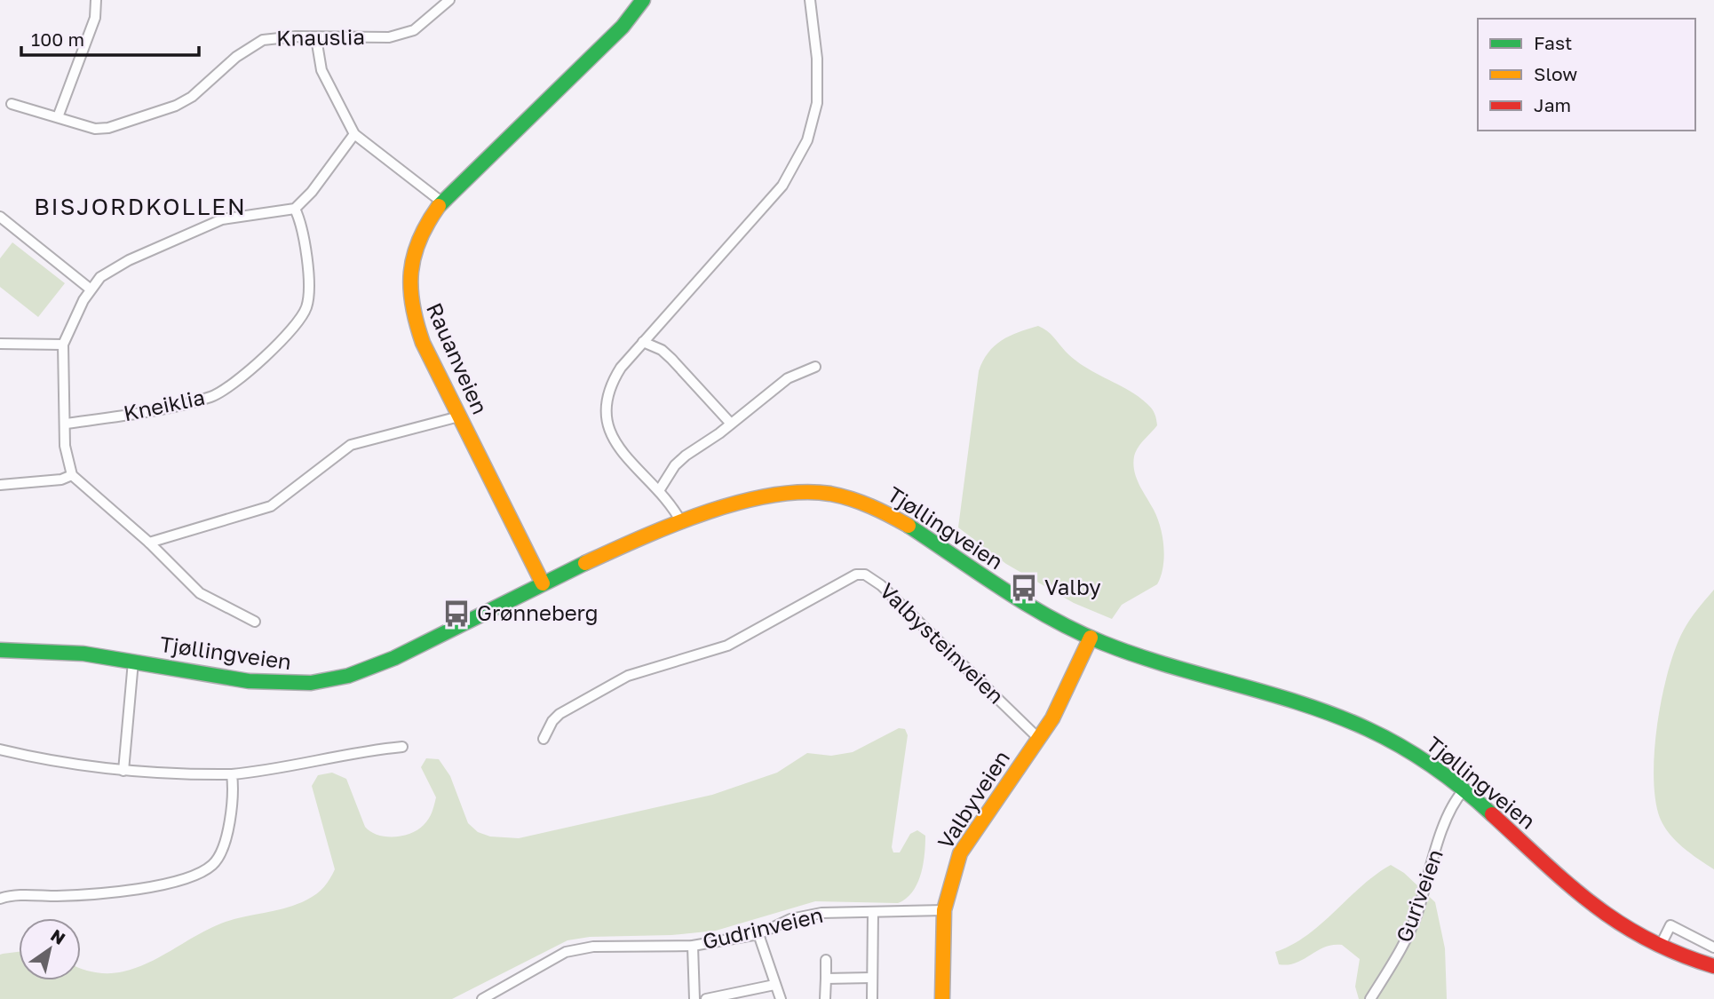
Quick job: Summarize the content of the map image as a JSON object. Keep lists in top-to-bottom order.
{
  "streets": {
    "main road": ["Rauanveien", "Tjøllingveien", "Valbyveien"],
    "street": [
      "Knauslia",
      "Kneiklia",
      "Valbysteinveien",
      "Guriveien",
      "Gudrinveien"
    ]
  },
  "crossings": [
    ["Rauanveien", "Tjøllingveien"],
    ["Tjøllingveien", "Valbyveien"],
    ["Tjøllingveien", "Guriveien"],
    ["Valbysteinveien", "Valbyveien"],
    ["Valbyveien", "Gudrinveien"]
  ],
  "districts": ["BISJORDKOLLEN"],
  "places": {
    "bus stop": ["Valby", "Grønneberg"]
  },
  "legend": ["Fast", "Slow", "Jam"],
  "scale_bar": "100 m",
  "north": "top right"
}
